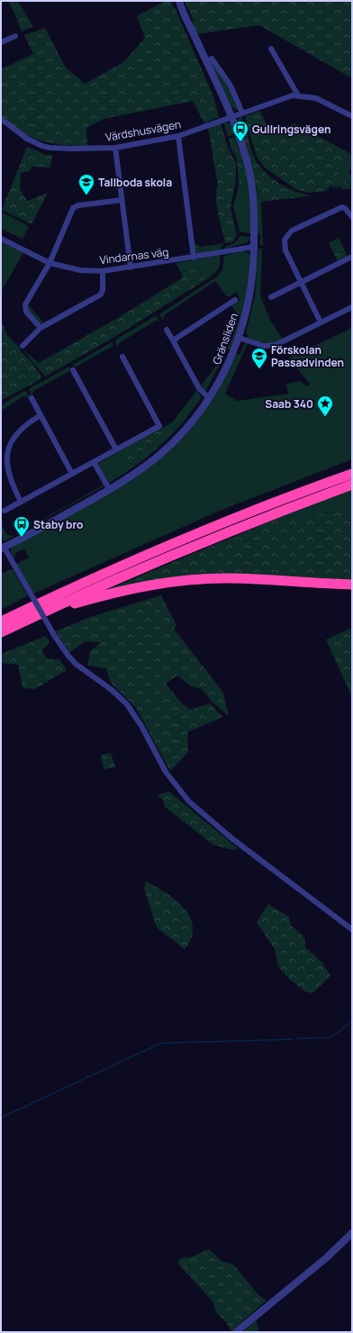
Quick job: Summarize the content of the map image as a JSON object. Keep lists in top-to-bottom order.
{
  "streets": {
    "street": ["Värdshusvägen", "Vindarnas väg", "Gränsliden"]
  },
  "crossings": [
    ["Värdshusvägen", "Gränsliden"],
    ["Vindarnas väg", "Gränsliden"]
  ],
  "places": {
    "bus stop": ["Gullringsvägen", "Staby bro"],
    "school or university": ["Tallboda skola", "Förskolan Passadvinden"],
    "place": ["Saab 340"]
  }
}
